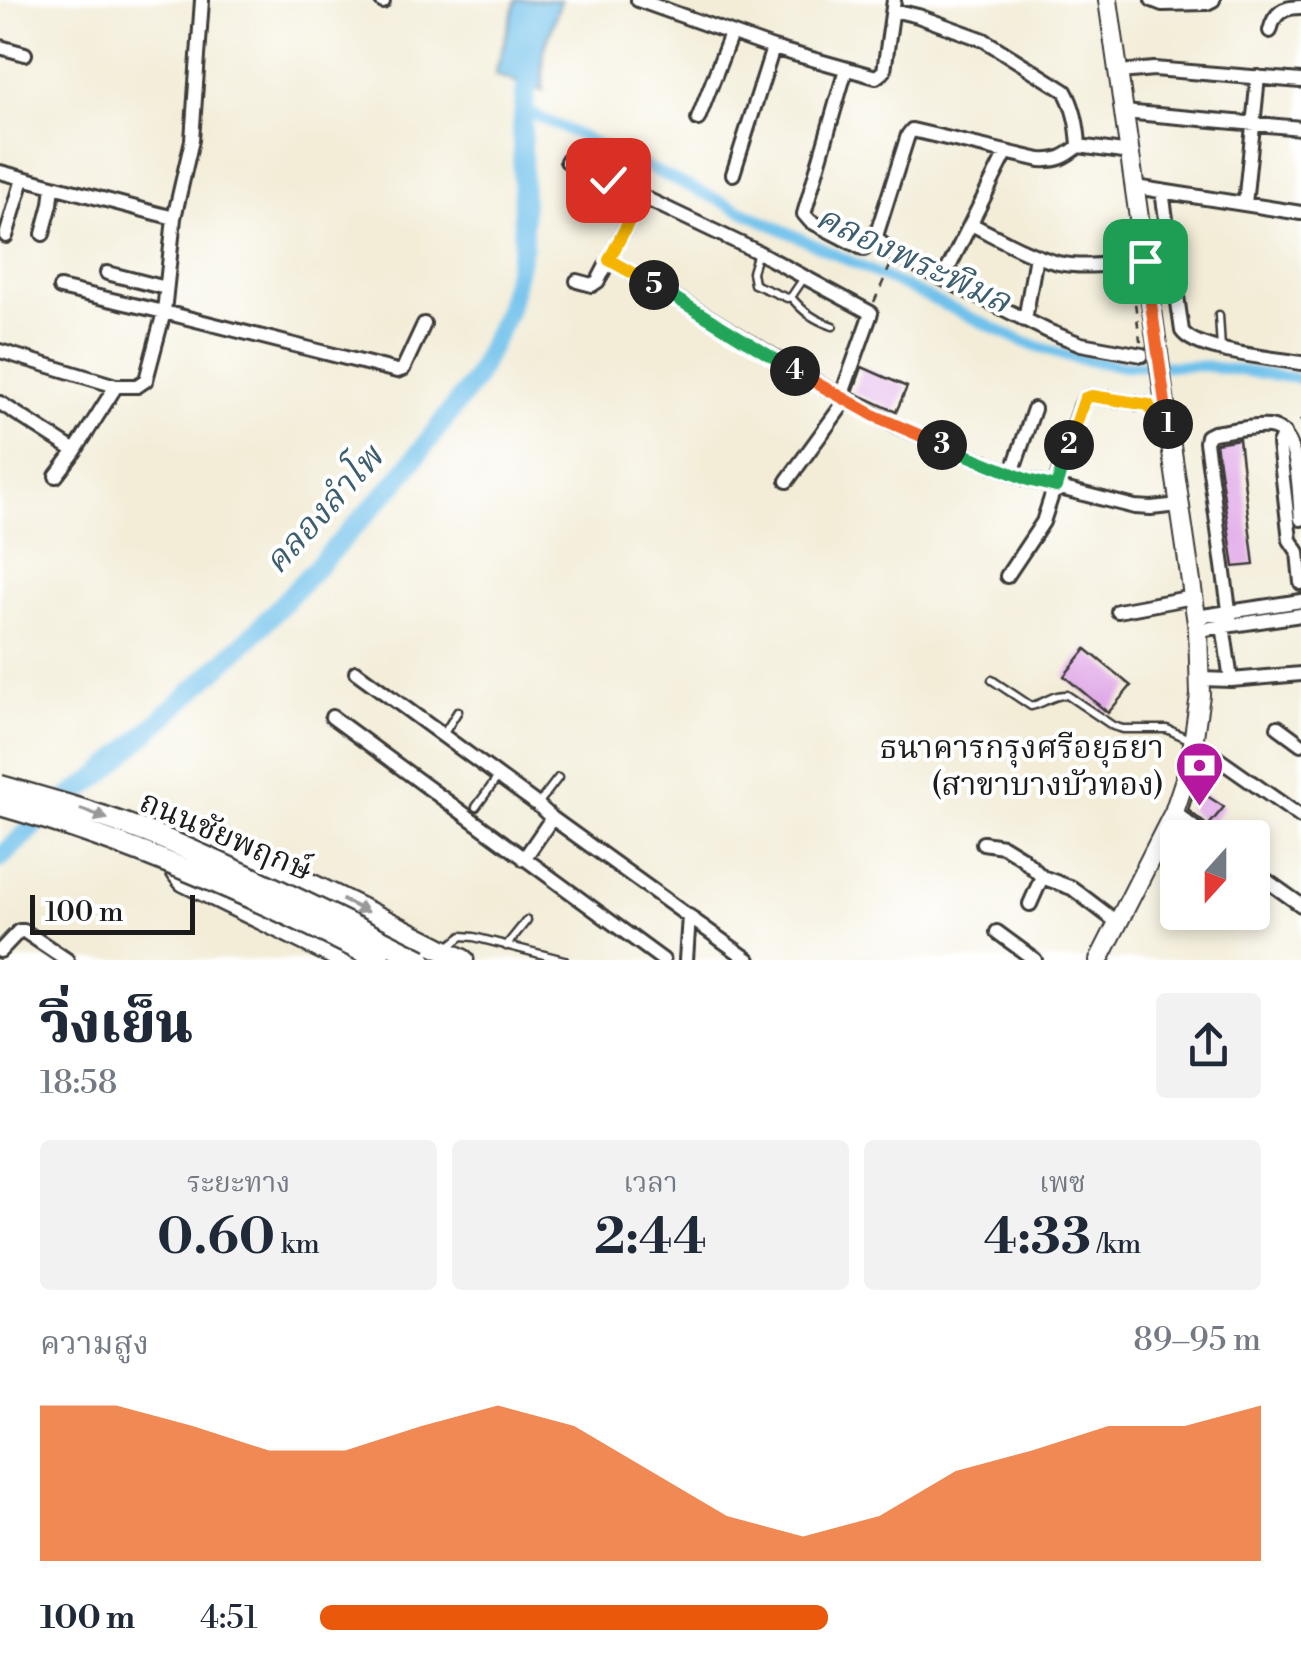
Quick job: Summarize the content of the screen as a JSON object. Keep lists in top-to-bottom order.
{
  "streets": {
    "main road": ["ถนนชัยพฤกษ์"]
  },
  "water": ["คลองพระพิมล", "คลองลำโพ"],
  "places": {
    "bank": ["ธนาคารกรุงศรีอยุธยา (สาขาบางบัวทอง)"]
  },
  "scale_bar": "100 m",
  "north": "bottom",
  "page": {
    "pins": [
      "5",
      "4",
      "1",
      "2",
      "3"
    ],
    "scale": "100 m",
    "heading": ["วิ่งเย็น", "18:58"],
    "stats": [
      ["ระยะทาง", "0.60 km"],
      ["เวลา", "2:44"],
      ["เพซ", "4:33 /km"]
    ],
    "chart": ["ความสูง", "89–95 m"],
    "list": [
      {
        "name": "100 m",
        "note": "4:51"
      }
    ]
  }
}
